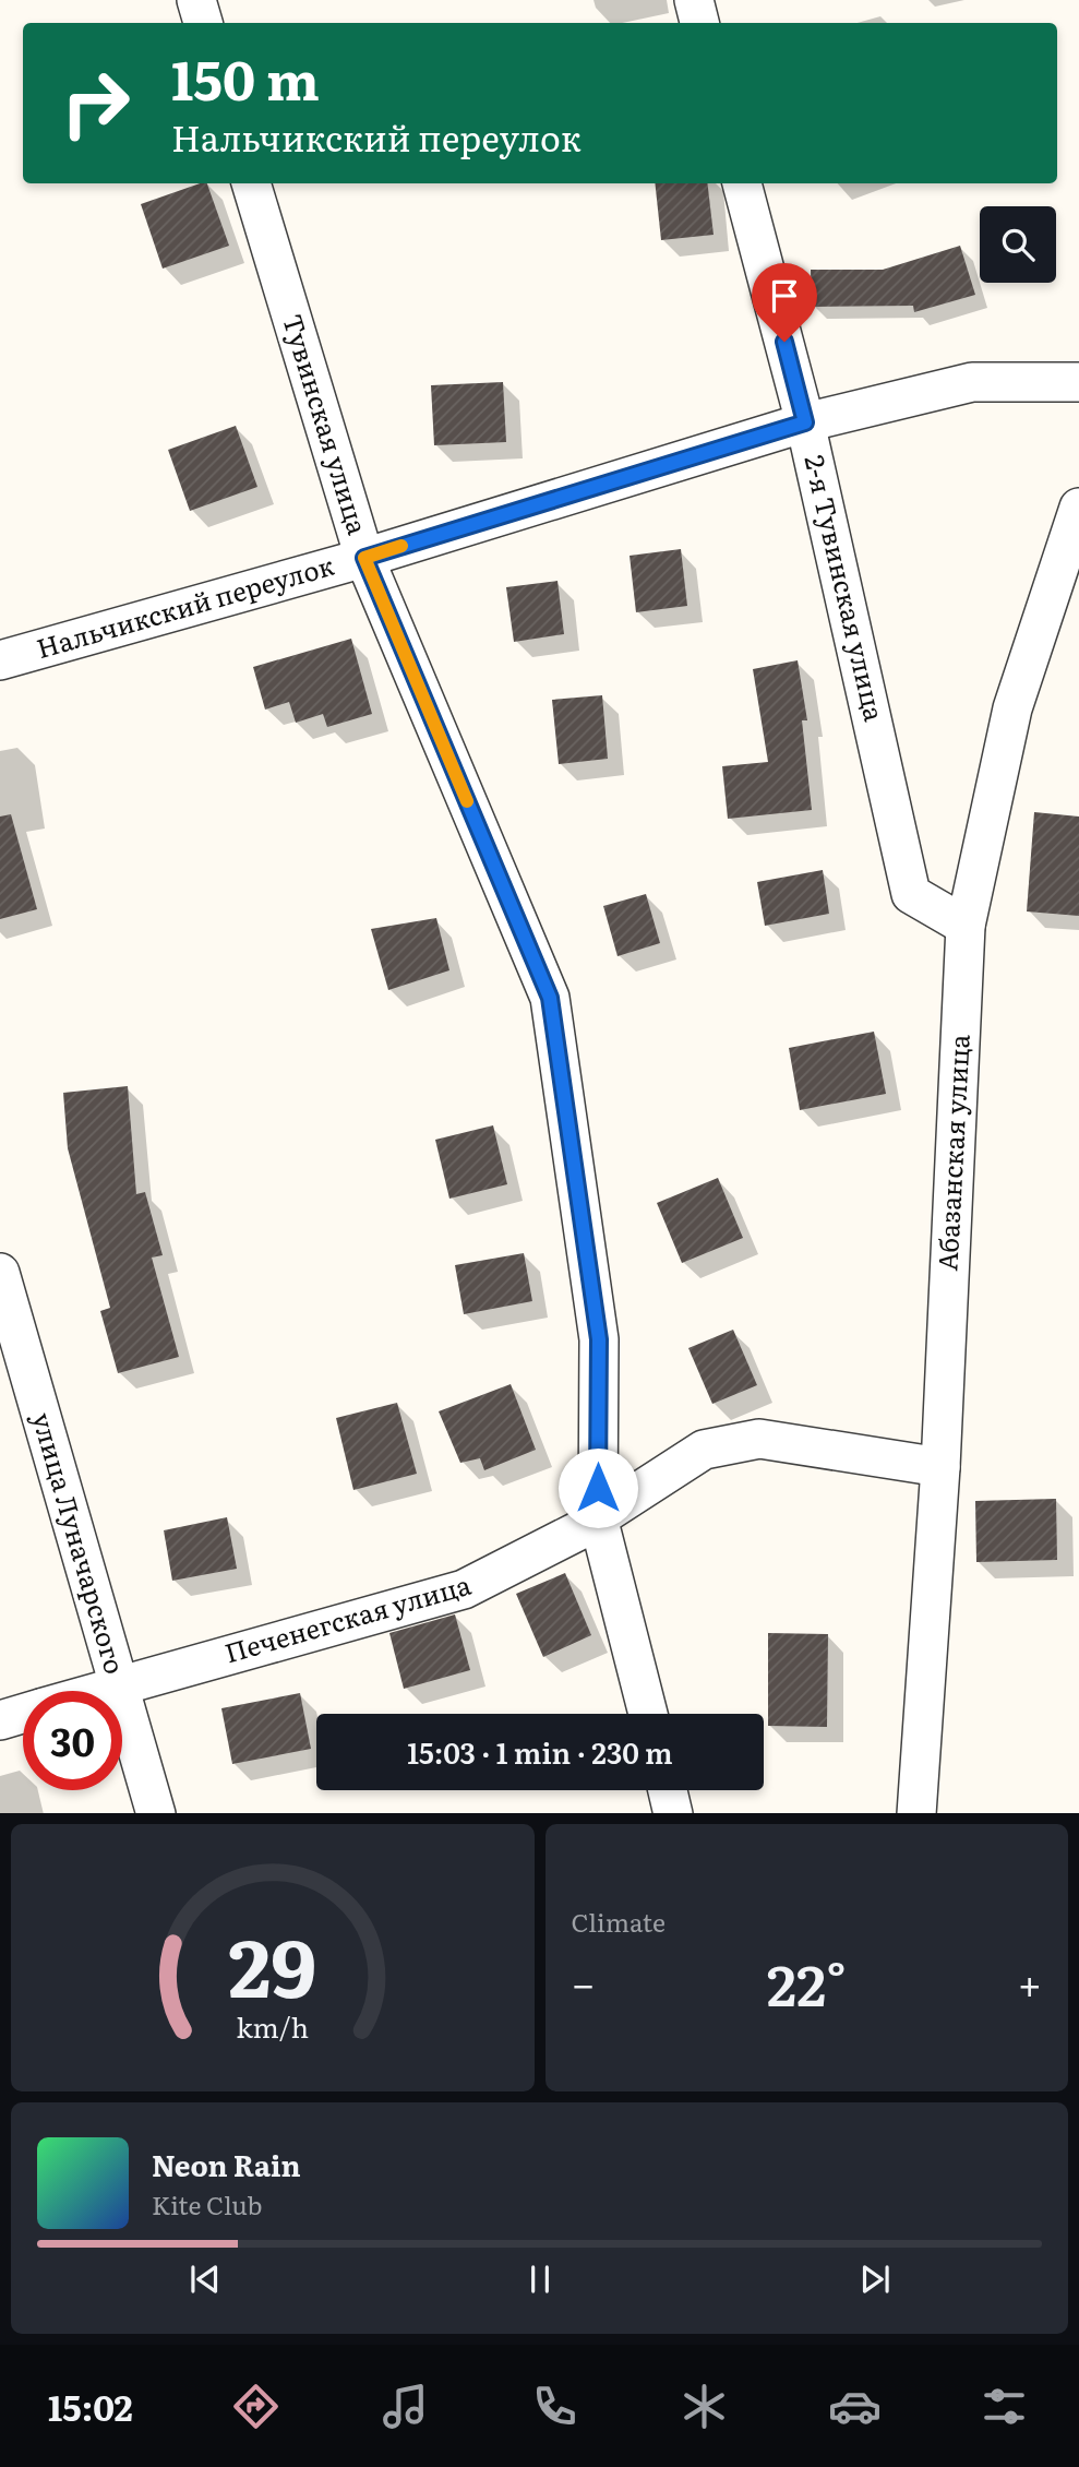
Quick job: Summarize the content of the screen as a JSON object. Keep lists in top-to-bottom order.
{
  "streets": {
    "street": [
      "Тувинская улица",
      "2-я Тувинская улица",
      "Нальчикский переулок",
      "Абазанская улица",
      "улица Луначарского",
      "Печенегская улица"
    ]
  },
  "crossings": [
    ["Тувинская улица", "Нальчикский переулок"],
    ["Тувинская улица", "Печенегская улица"],
    ["2-я Тувинская улица", "Нальчикский переулок"],
    ["2-я Тувинская улица", "Абазанская улица"],
    ["Абазанская улица", "Печенегская улица"],
    ["улица Луначарского", "Печенегская улица"]
  ],
  "page": {
    "turn": ["150 m", "Нальчикский переулок"],
    "limit": "30",
    "trip": "15:03 · 1 min · 230 m",
    "tile": "Climate",
    "heat": ["−", "22°", "+"],
    "song": ["Neon Rain", "Kite Club"],
    "tabs": "15:02",
    "gauge": ["29", "km/h"]
  }
}
